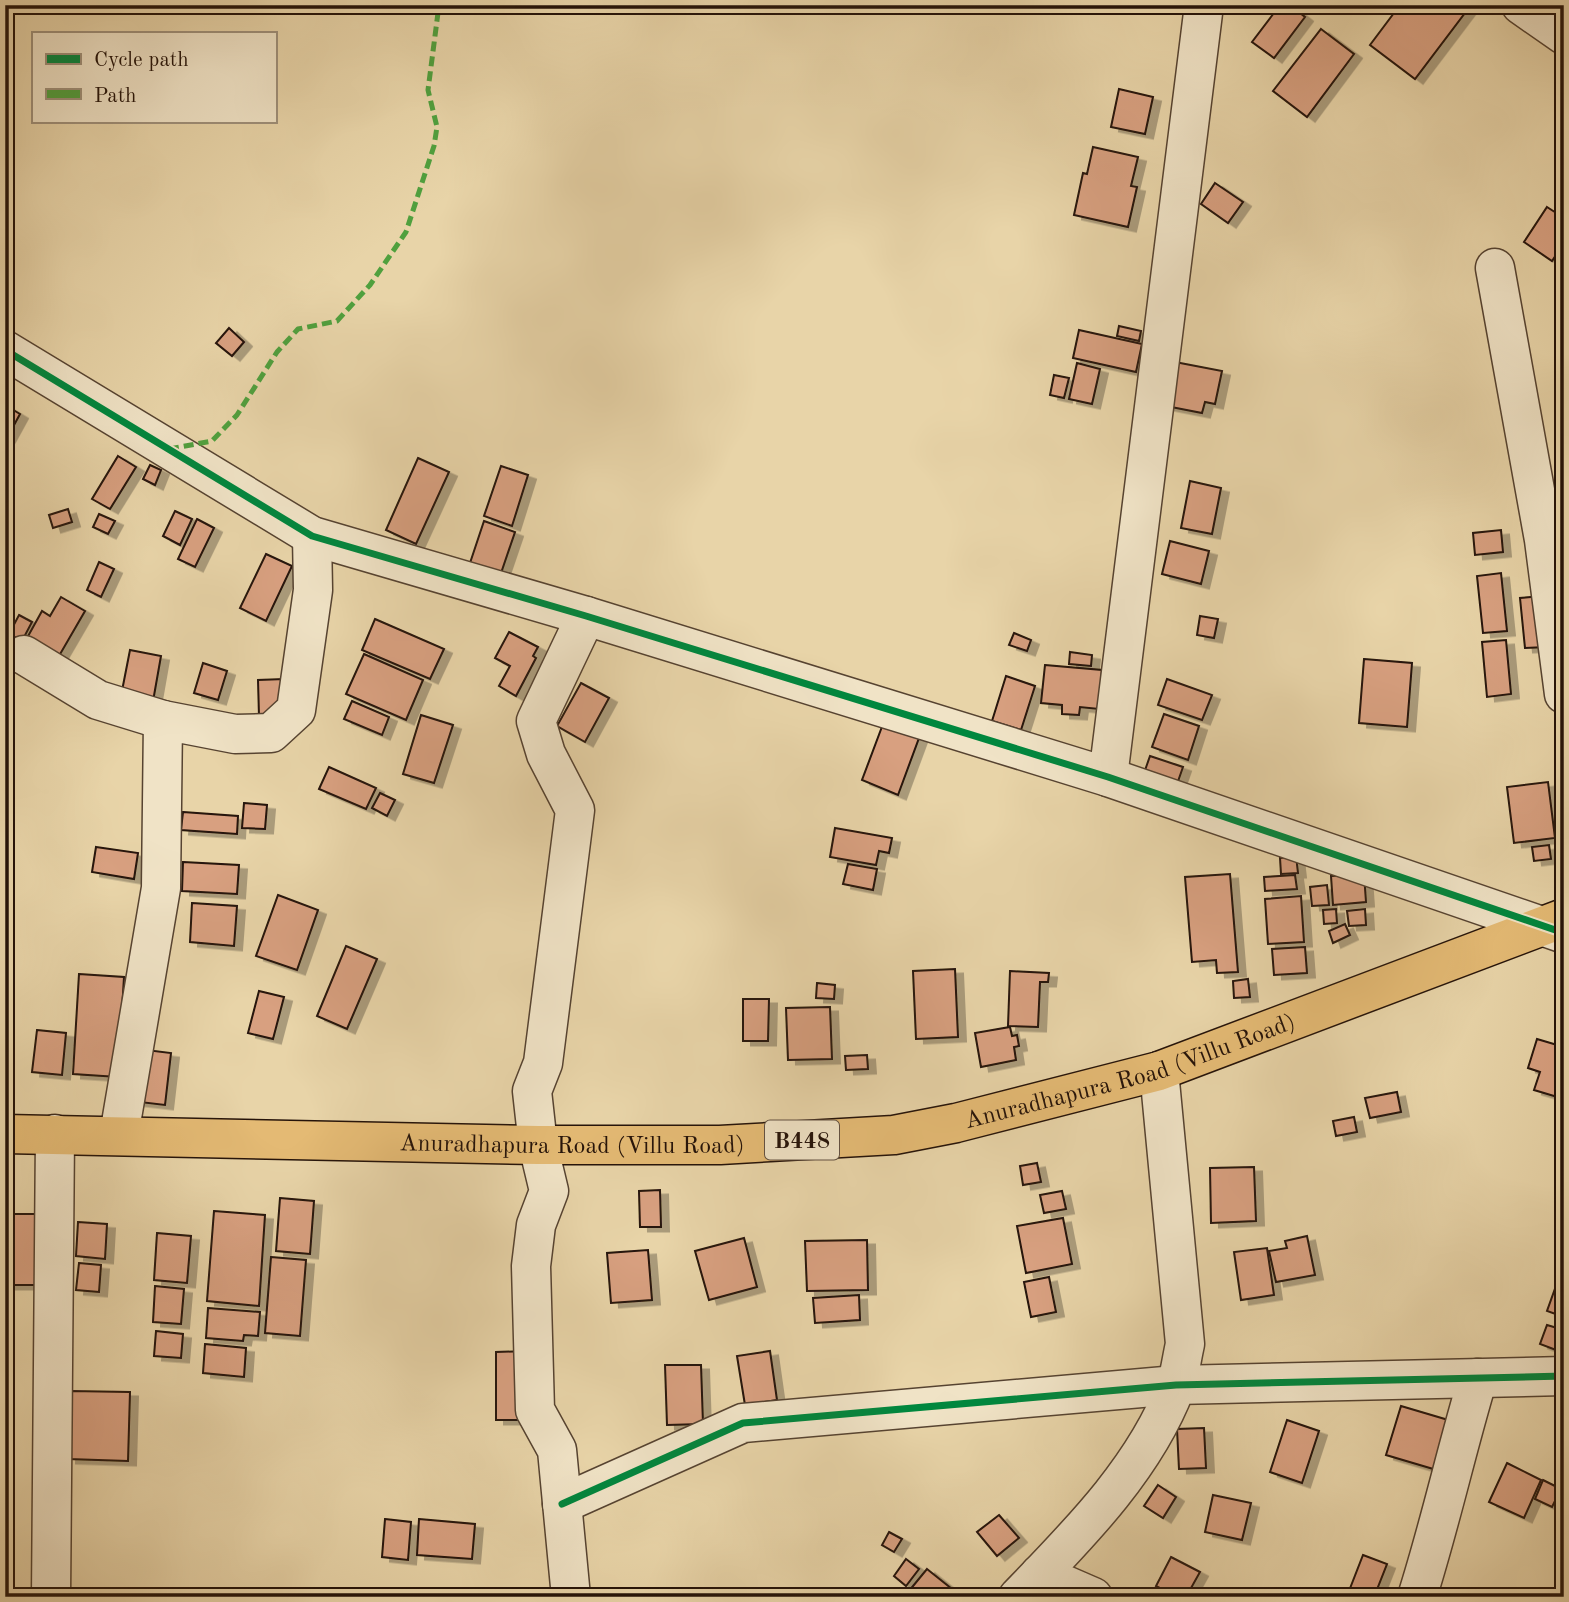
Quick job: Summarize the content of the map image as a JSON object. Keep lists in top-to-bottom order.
{
  "streets": {
    "main road": ["Anuradhapura Road (Villu Road)", "B448"]
  },
  "legend": ["Cycle path", "Path"]
}
